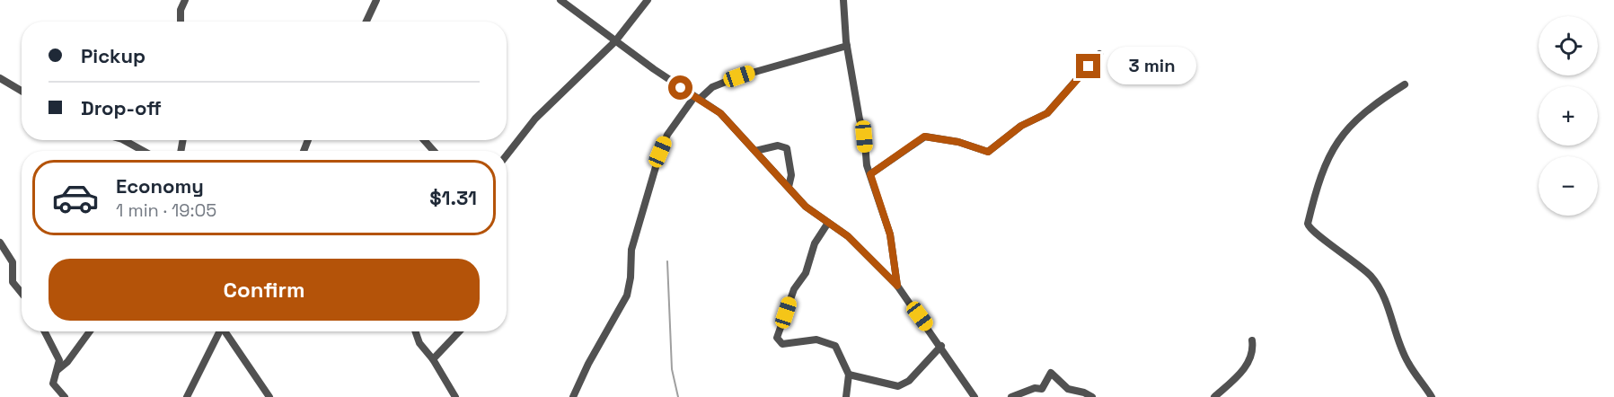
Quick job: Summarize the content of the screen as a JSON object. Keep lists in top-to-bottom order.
{
  "page": {
    "map_buttons": ["+", "−"],
    "banner": ["Pickup", "Drop-off"],
    "bubble": "3 min",
    "list": [
      {
        "name": "Economy",
        "note": "1 min · 19:05",
        "value": "$1.31"
      }
    ],
    "buttons": "Confirm"
  }
}
